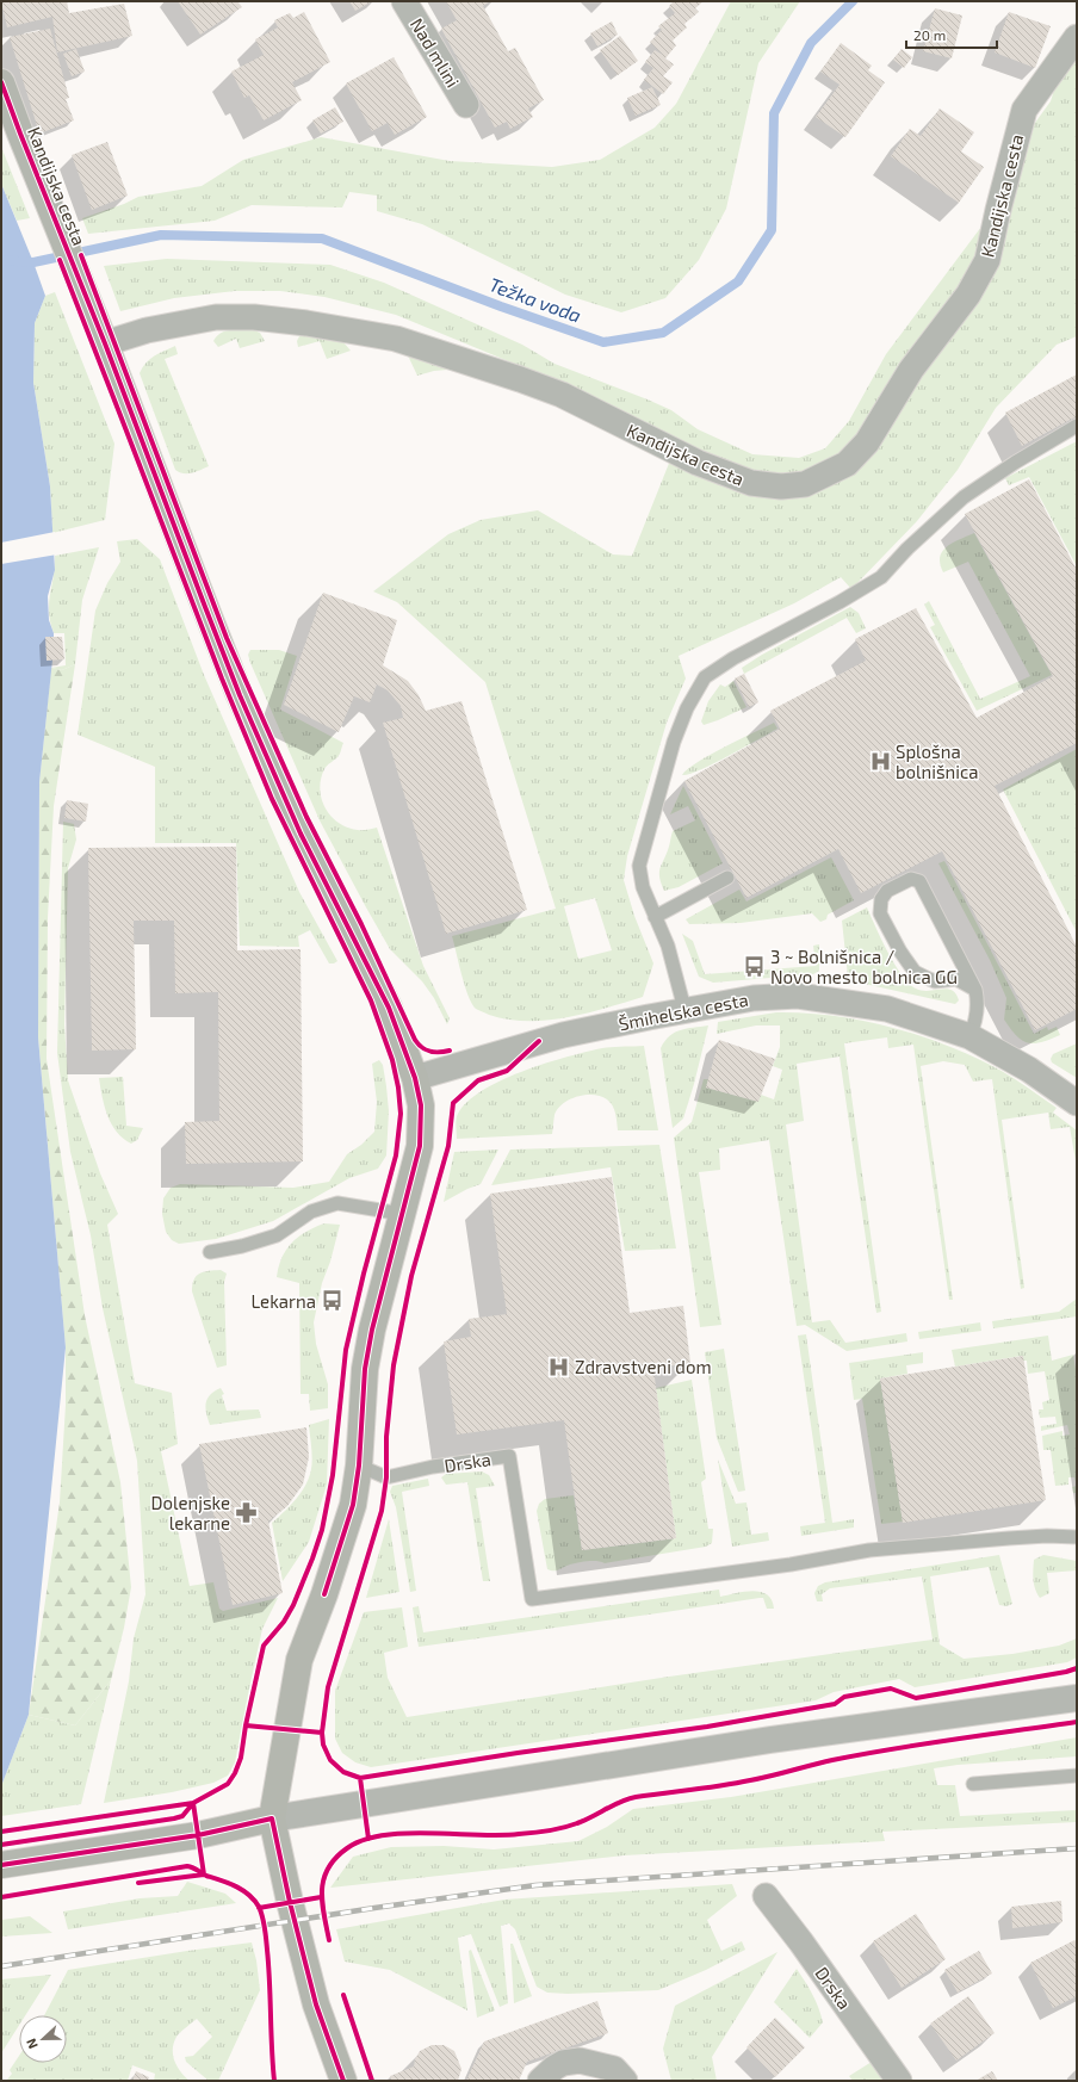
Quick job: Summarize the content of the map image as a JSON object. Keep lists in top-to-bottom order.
{
  "streets": {
    "main road": ["Kandijska cesta"],
    "street": ["Nad mlini", "Šmihelska cesta", "Drska"]
  },
  "crossings": [
    ["Kandijska cesta", "Šmihelska cesta"],
    ["Kandijska cesta", "Drska"]
  ],
  "water": ["Težka voda"],
  "places": {
    "hospital": ["Splošna bolnišnica", "Zdravstveni dom"],
    "bus stop": ["3 ~ Bolnišnica / Novo mesto bolnica GG", "Lekarna"],
    "pharmacy": ["Dolenjske lekarne"]
  },
  "scale_bar": "20 m",
  "north": "left"
}
